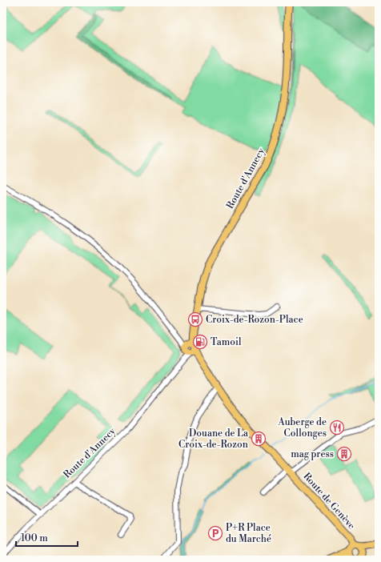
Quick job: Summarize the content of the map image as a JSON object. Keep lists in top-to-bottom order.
{
  "streets": {
    "main road": ["Route d'Annecy", "Route de Genève"]
  },
  "crossings": [
    ["Route d'Annecy", "Route de Genève"]
  ],
  "places": {
    "bus stop": ["Croix-de-Rozon-Place"],
    "fuel station": ["Tamoil"],
    "restaurant": ["Auberge de Collonges"],
    "building": ["Douane de La Croix-de-Rozon", "mag press"],
    "parking": ["P+R Place du Marché"]
  },
  "scale_bar": "100 m"
}
